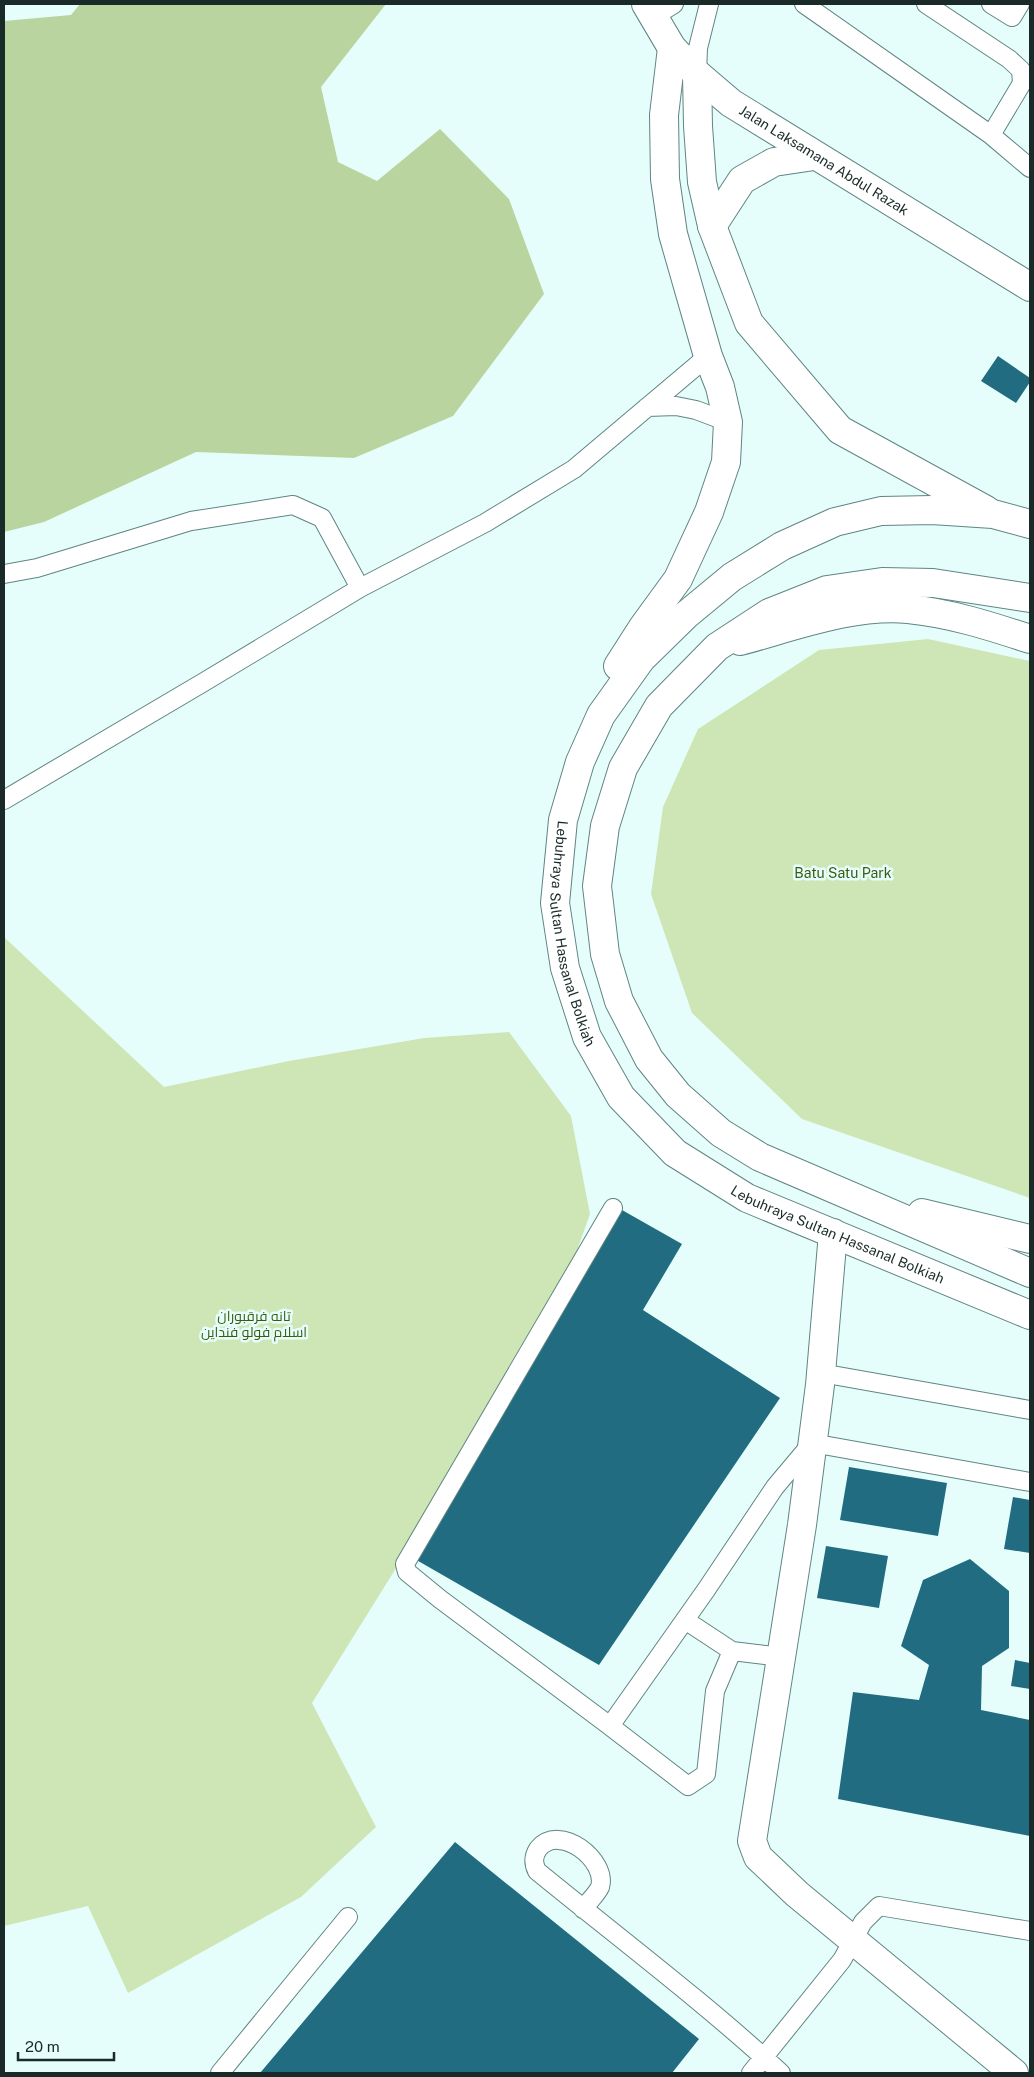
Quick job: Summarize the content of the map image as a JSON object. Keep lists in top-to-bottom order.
{
  "streets": {
    "main road": ["Jalan Laksamana Abdul Razak", "Lebuhraya Sultan Hassanal Bolkiah"]
  },
  "parks": ["Batu Satu Park", "تانه فرقبوران اسلام فولو فنداين"],
  "scale_bar": "20 m"
}
